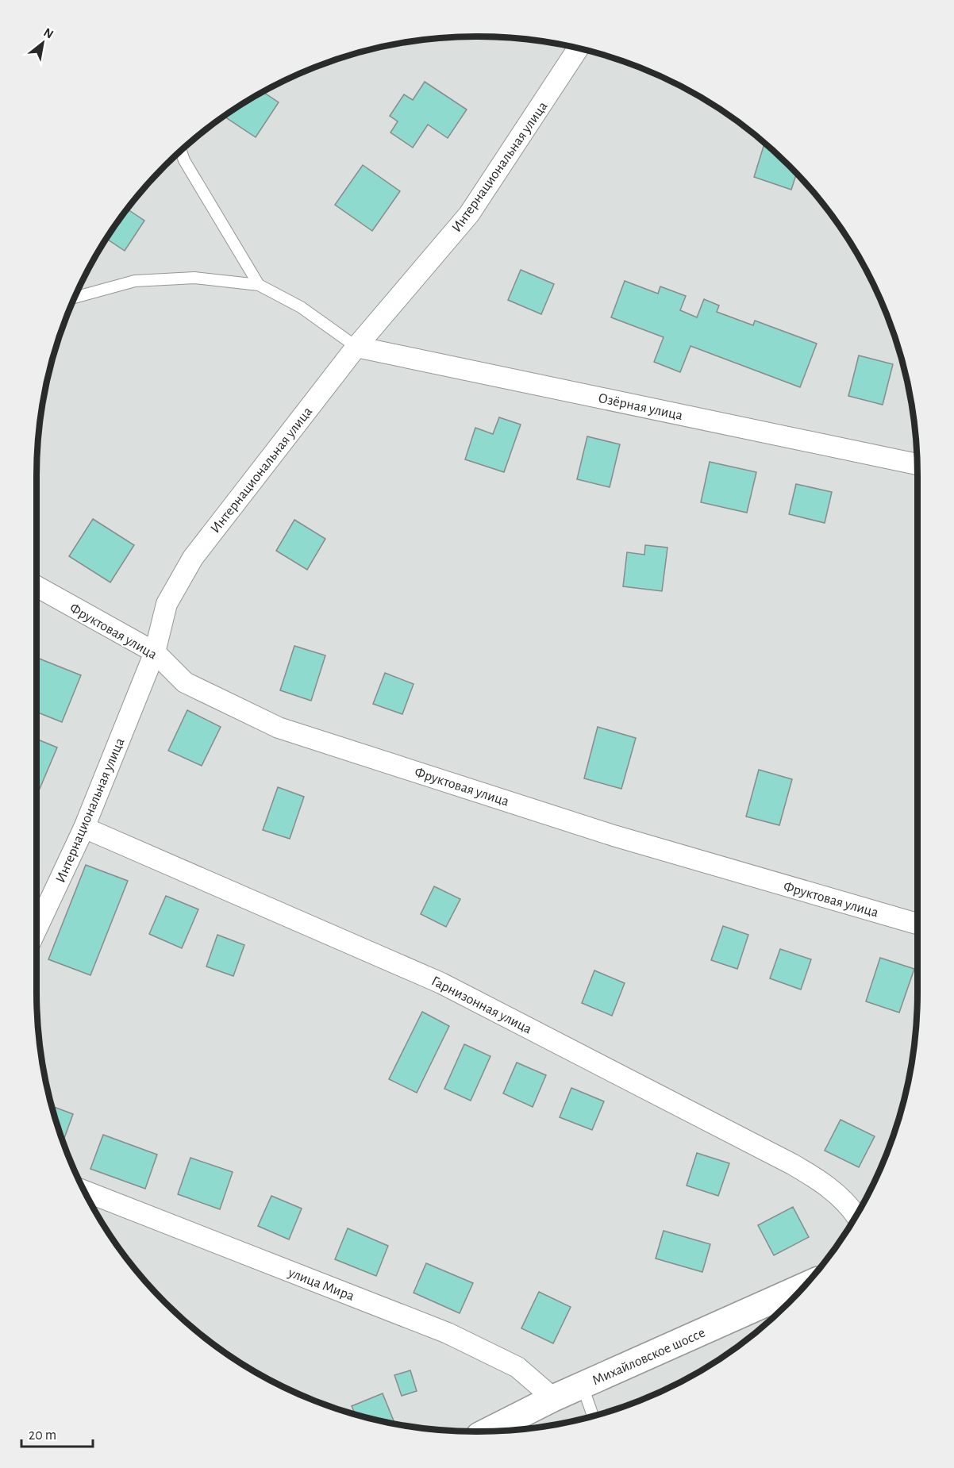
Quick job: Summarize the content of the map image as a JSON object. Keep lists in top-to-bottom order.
{
  "streets": {
    "main road": ["Михайловское шоссе"],
    "street": [
      "Интернациональная улица",
      "Озёрная улица",
      "Фруктовая улица",
      "Гарнизонная улица",
      "улица Мира"
    ]
  },
  "crossings": [
    ["Интернациональная улица", "Озёрная улица"],
    ["Интернациональная улица", "Фруктовая улица"],
    ["Интернациональная улица", "Гарнизонная улица"],
    ["улица Мира", "Михайловское шоссе"]
  ],
  "scale_bar": "20 m",
  "north": "top right"
}
